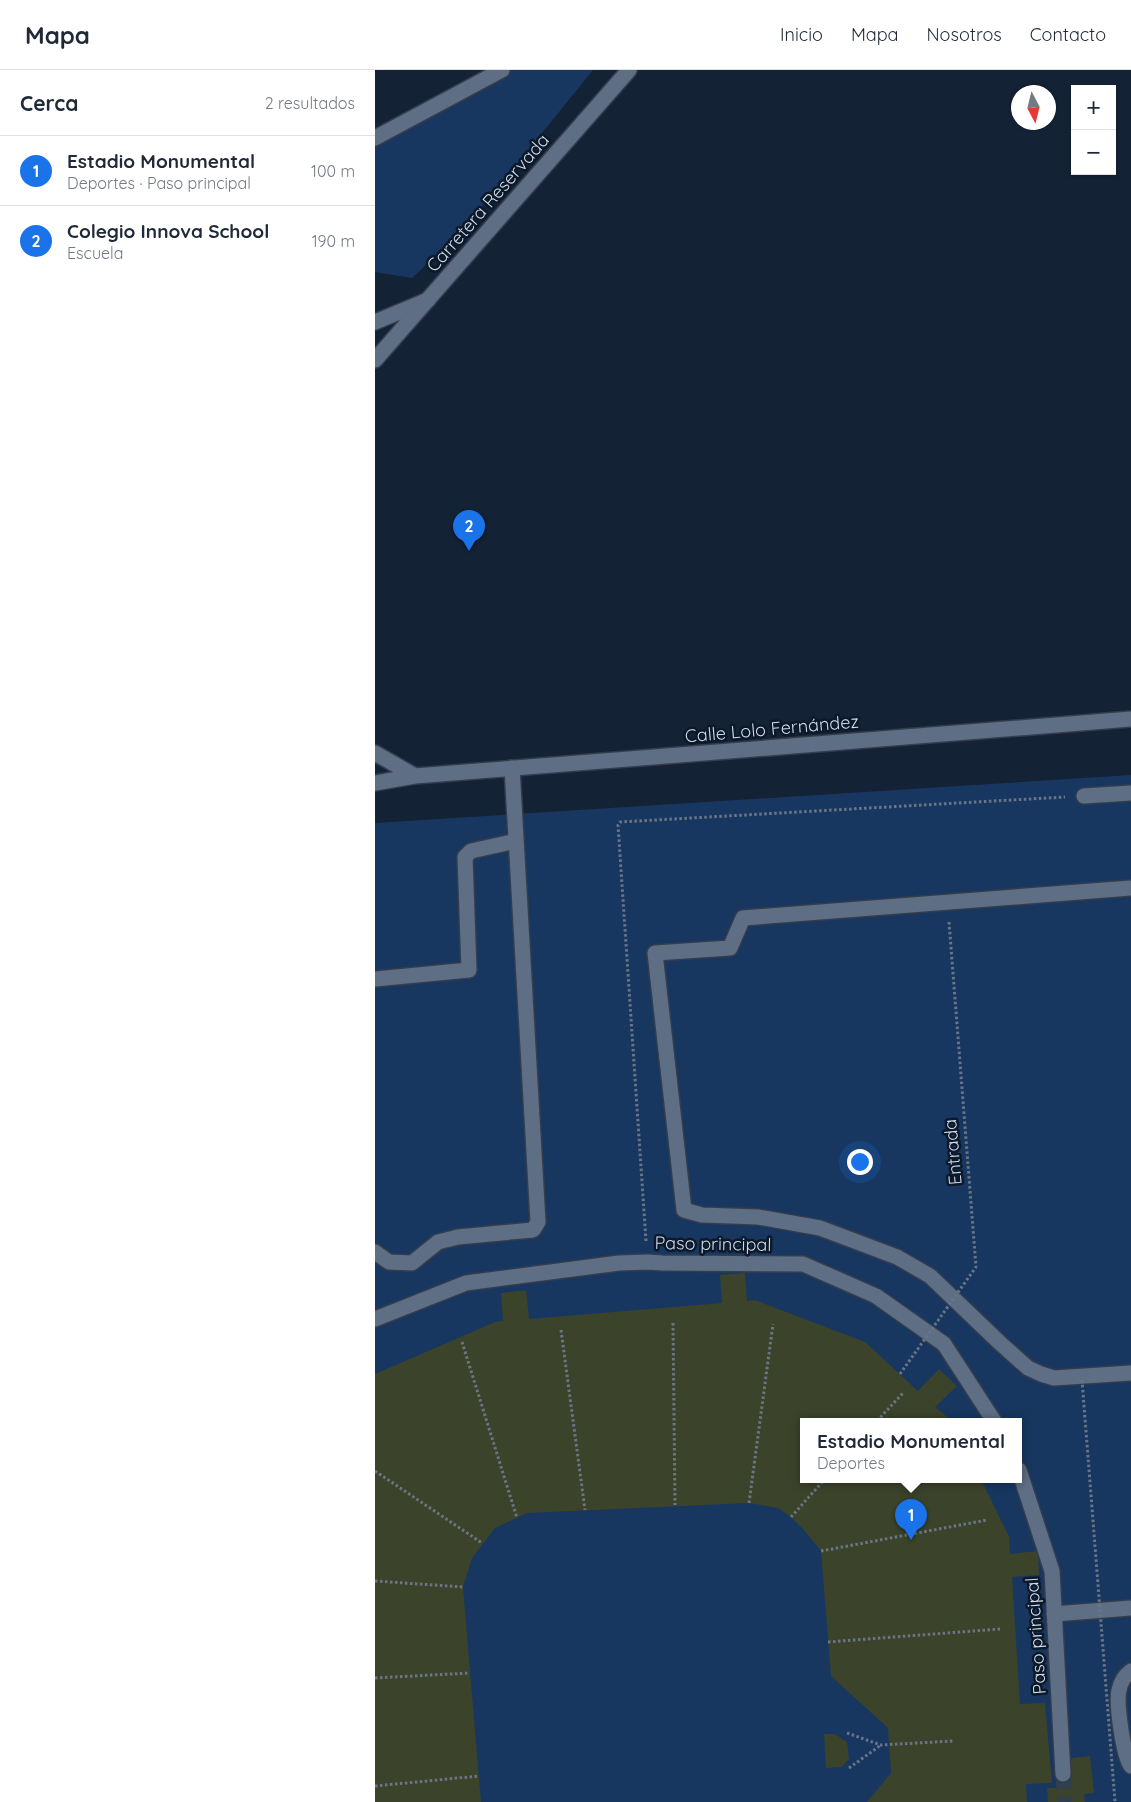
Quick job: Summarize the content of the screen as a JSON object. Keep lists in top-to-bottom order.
{
  "streets": {
    "street": ["Carretera Reservada", "Calle Lolo Fernández", "Paso principal"],
    "path": ["Entrada"]
  },
  "north": "bottom",
  "page": {
    "header": "Mapa",
    "nav": [
      "Inicio",
      "Mapa",
      "Nosotros",
      "Contacto"
    ],
    "heading": ["Cerca", "2 resultados"],
    "map_buttons": ["+", "−"],
    "list": [
      {
        "mark": "1",
        "name": "Estadio Monumental",
        "note": "Deportes · Paso principal",
        "value": "100 m"
      },
      {
        "mark": "2",
        "name": "Colegio Innova School",
        "note": "Escuela",
        "value": "190 m"
      }
    ],
    "pins": ["2", "1"],
    "popup": ["Estadio Monumental", "Deportes"]
  }
}
